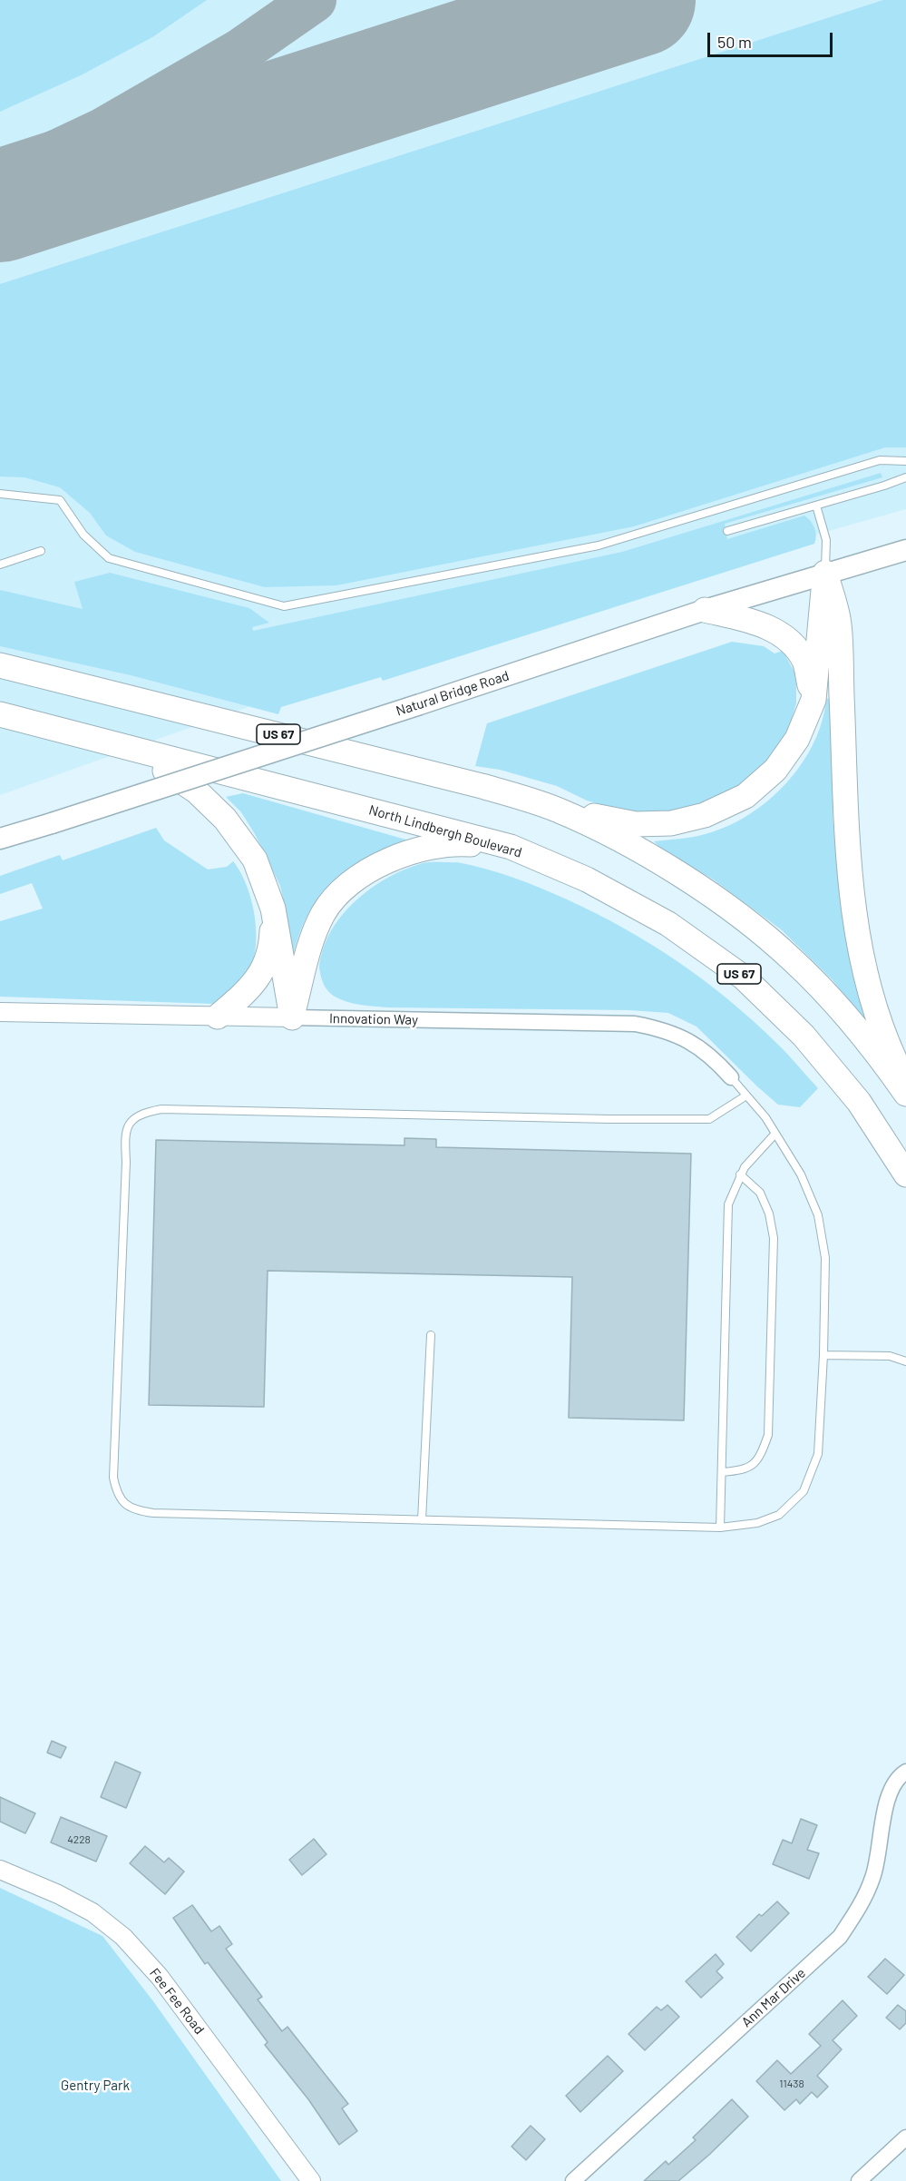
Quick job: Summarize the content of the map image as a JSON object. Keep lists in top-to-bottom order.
{
  "streets": {
    "highway": ["US 67", "North Lindbergh Boulevard"],
    "main road": ["Natural Bridge Road"],
    "street": ["Innovation Way", "Ann Mar Drive", "Fee Fee Road"]
  },
  "parks": ["Gentry Park"],
  "house_numbers": ["4228", "11438"],
  "scale_bar": "50 m"
}
